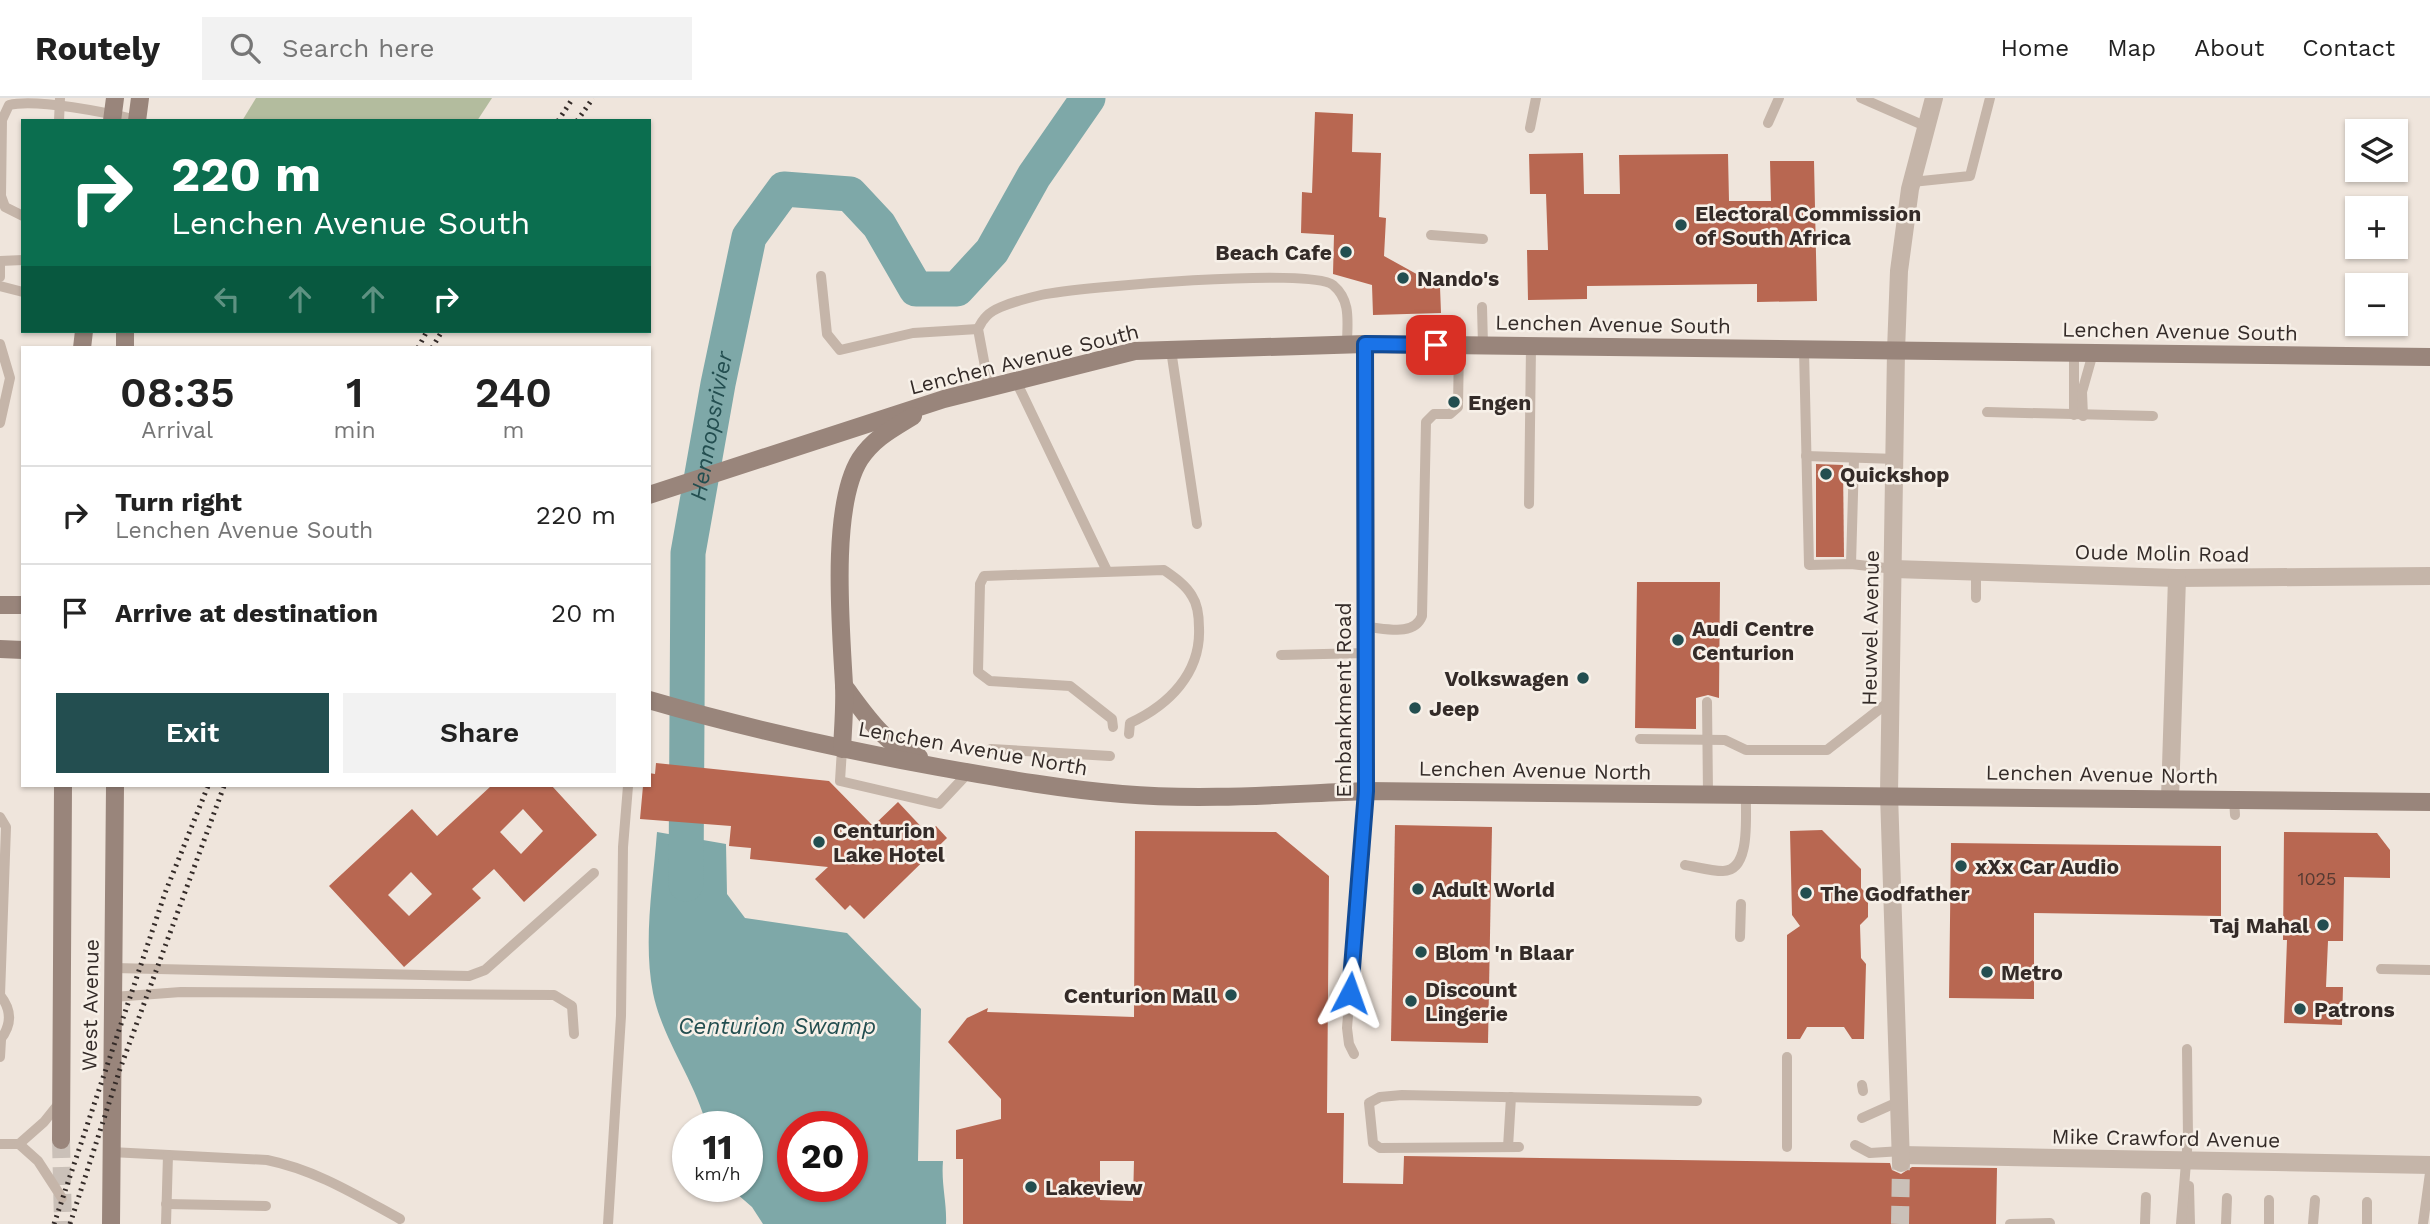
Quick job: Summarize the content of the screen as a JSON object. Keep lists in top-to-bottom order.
{
  "streets": {
    "main road": ["Lenchen Avenue South", "Lenchen Avenue North", "West Avenue"],
    "street": [
      "Oude Molin Road",
      "Heuwel Avenue",
      "Embankment Road",
      "Mike Crawford Avenue"
    ]
  },
  "crossings": [
    ["Lenchen Avenue South", "Heuwel Avenue"],
    ["Lenchen Avenue South", "Embankment Road"],
    ["Oude Molin Road", "Heuwel Avenue"],
    ["Heuwel Avenue", "Lenchen Avenue North"],
    ["Heuwel Avenue", "Mike Crawford Avenue"],
    ["Embankment Road", "Lenchen Avenue North"]
  ],
  "water": ["Hennopsrivier", "Centurion Swamp"],
  "places": [
    "Electoral Commission of South Africa",
    "Beach Cafe",
    "Nando's",
    "Engen",
    "Quickshop",
    "Audi Centre Centurion",
    "Volkswagen",
    "Jeep",
    "Centurion Lake Hotel",
    "xXx Car Audio",
    "Adult World",
    "The Godfather",
    "Taj Mahal",
    "Blom 'n Blaar",
    "Metro",
    "Centurion Mall",
    "Discount Lingerie",
    "Patrons",
    "Lakeview"
  ],
  "house_numbers": ["1025"],
  "page": {
    "header": "Routely",
    "search": "Search here",
    "nav": [
      "Home",
      "Map",
      "About",
      "Contact"
    ],
    "map_buttons": ["+", "−"],
    "turn": ["220 m", "Lenchen Avenue South"],
    "eta": [
      "08:35",
      "Arrival",
      "1",
      "min",
      "240",
      "m"
    ],
    "list": [
      {
        "name": "Turn right",
        "note": "Lenchen Avenue South",
        "value": "220 m"
      },
      {
        "name": "Arrive at destination",
        "value": "20 m"
      }
    ],
    "buttons": ["Exit", "Share"],
    "speed": "11 km/h",
    "limit": "20"
  }
}
